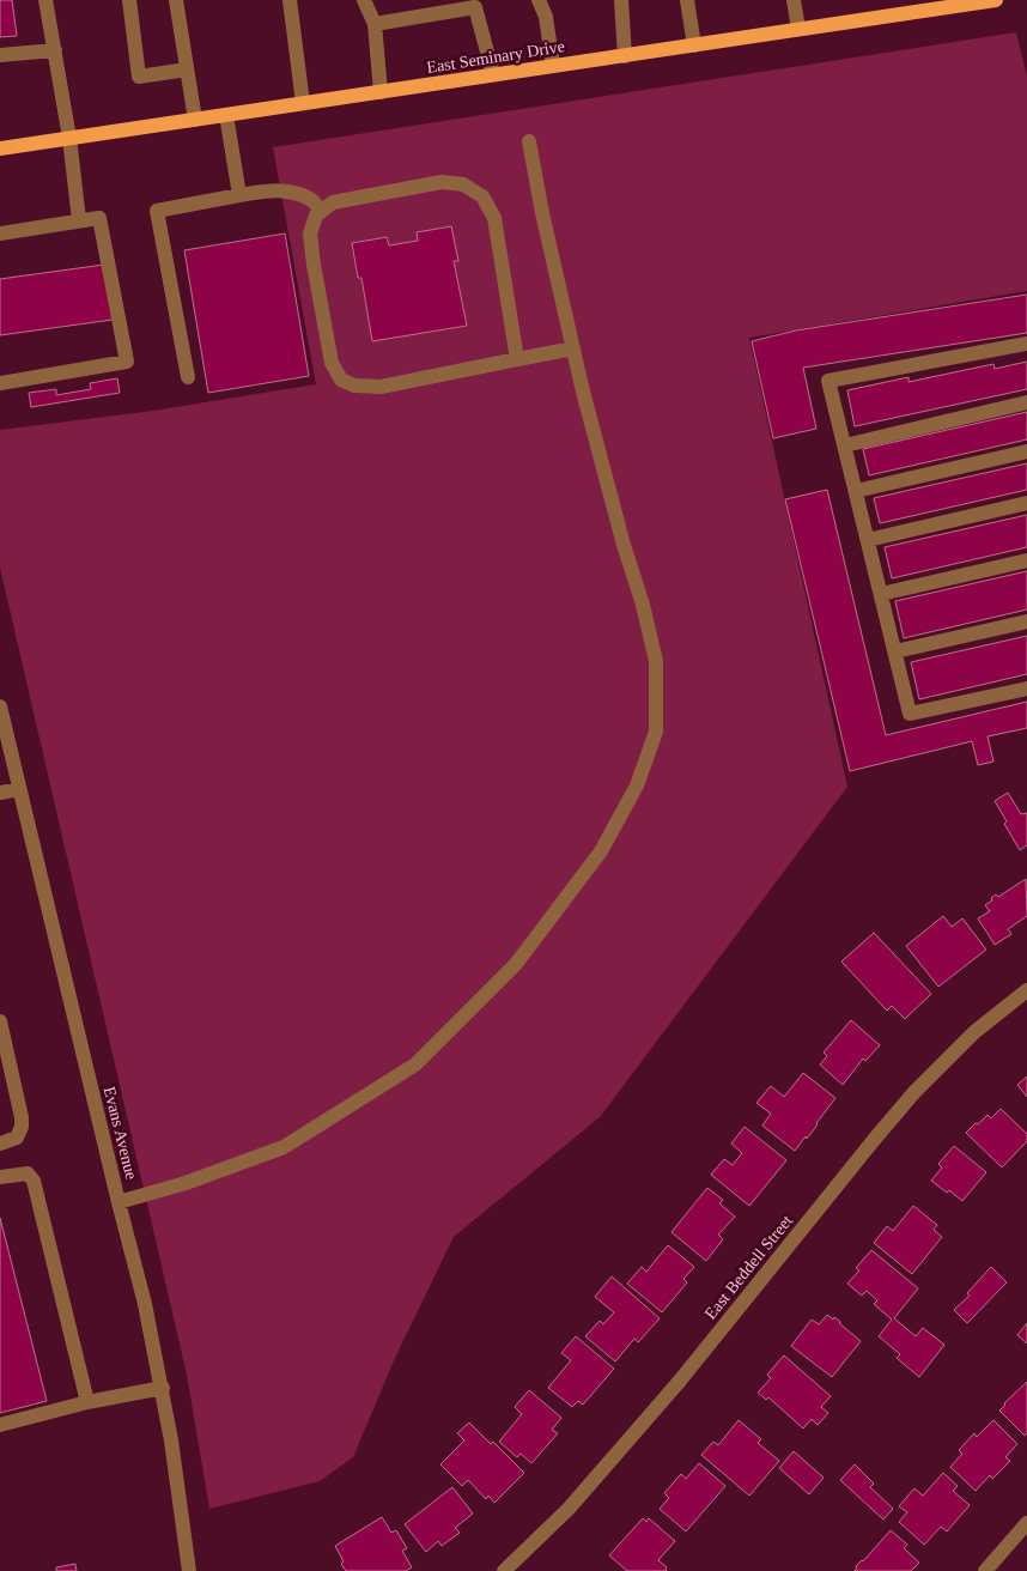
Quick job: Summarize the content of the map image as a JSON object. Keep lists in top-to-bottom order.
{
  "streets": {
    "main road": ["East Seminary Drive"],
    "street": ["Evans Avenue", "East Beddell Street"]
  }
}
